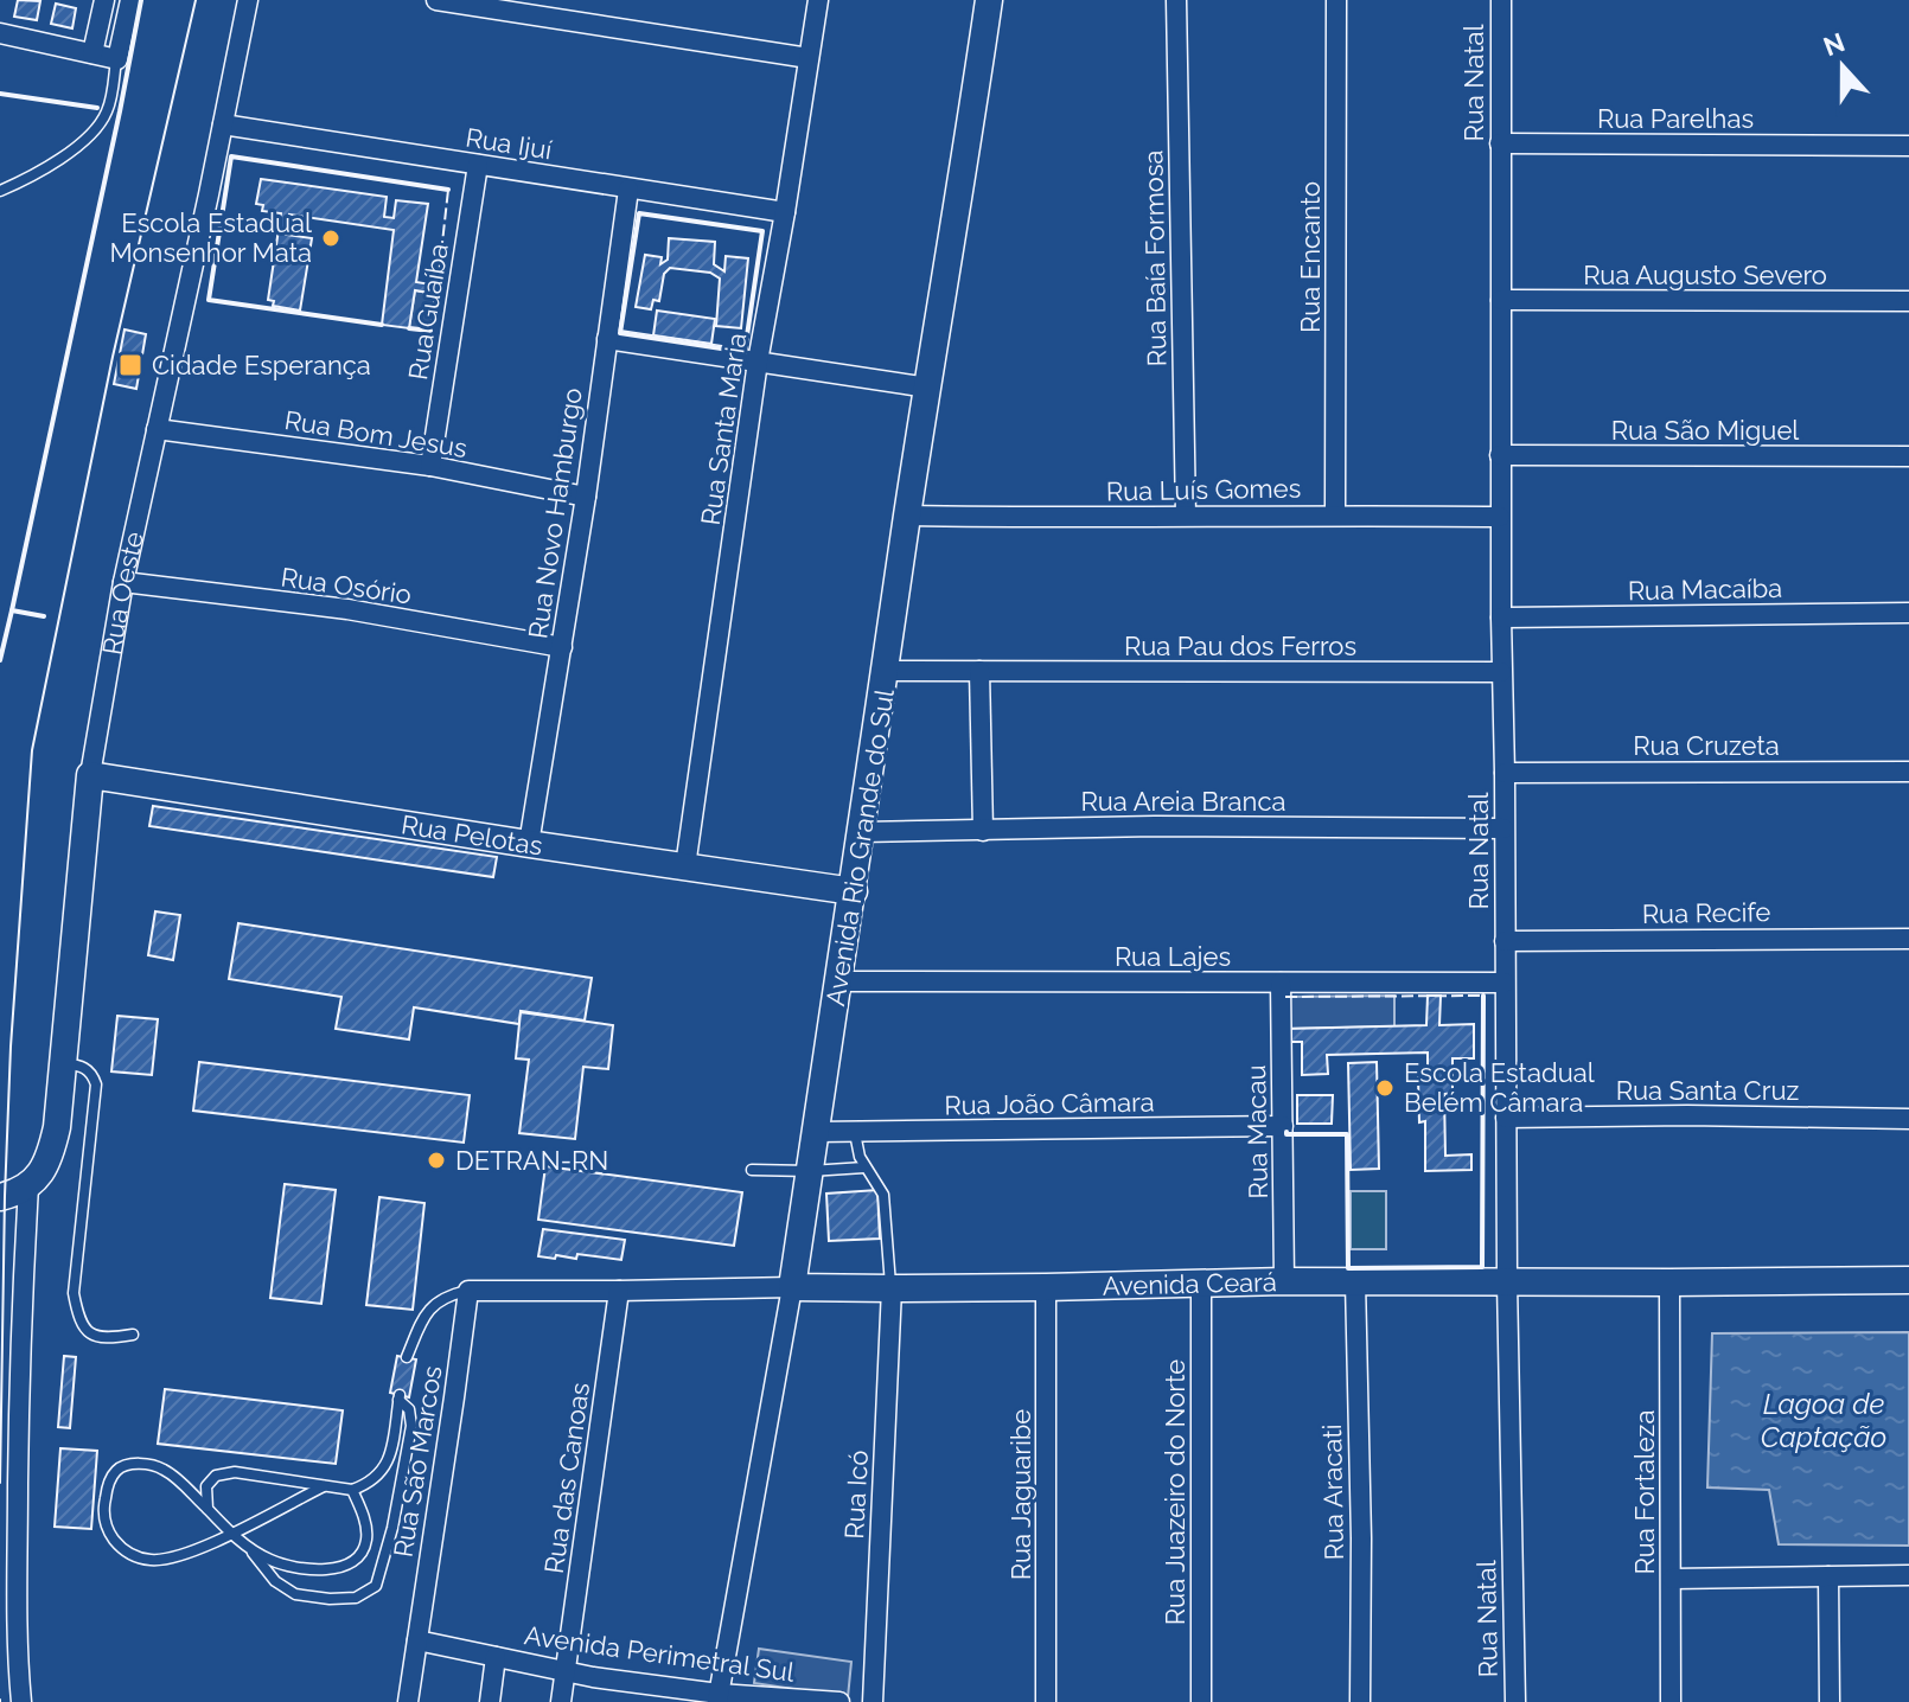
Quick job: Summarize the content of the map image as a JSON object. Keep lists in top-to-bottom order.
{
  "streets": {
    "street": [
      "Rua Natal",
      "Rua Parelhas",
      "Rua Ijuí",
      "Rua Encanto",
      "Rua Baía Formosa",
      "Rua Augusto Severo",
      "Rua Guaíba",
      "Rua Santa Maria",
      "Rua São Miguel",
      "Rua Bom Jesus",
      "Rua Luís Gomes",
      "Rua Novo Hamburgo",
      "Rua Osório",
      "Rua Macaíba",
      "Rua Oeste",
      "Rua Pau dos Ferros",
      "Rua Cruzeta",
      "Rua Areia Branca",
      "Rua Pelotas",
      "Avenida Rio Grande do Sul",
      "Rua Recife",
      "Rua Lajes",
      "Rua Santa Cruz",
      "Rua João Câmara",
      "Rua Macau",
      "Avenida Ceará",
      "Rua São Marcos",
      "Rua das Canoas",
      "Rua Juazeiro do Norte",
      "Rua Aracati",
      "Rua Fortaleza",
      "Rua Icó",
      "Rua Jaguaribe",
      "Avenida Perimetral Sul"
    ]
  },
  "crossings": [
    ["Rua Natal", "Rua Parelhas"],
    ["Rua Natal", "Rua Augusto Severo"],
    ["Rua Natal", "Rua São Miguel"],
    ["Rua Natal", "Rua Luís Gomes"],
    ["Rua Natal", "Rua Macaíba"],
    ["Rua Natal", "Rua Pau dos Ferros"],
    ["Rua Natal", "Rua Cruzeta"],
    ["Rua Natal", "Rua Areia Branca"],
    ["Rua Natal", "Rua Recife"],
    ["Rua Natal", "Rua Lajes"],
    ["Rua Natal", "Rua Santa Cruz"],
    ["Rua Natal", "Avenida Ceará"],
    ["Rua Ijuí", "Rua Guaíba"],
    ["Rua Ijuí", "Rua Santa Maria"],
    ["Rua Ijuí", "Rua Novo Hamburgo"],
    ["Rua Ijuí", "Rua Oeste"],
    ["Rua Encanto", "Rua Luís Gomes"],
    ["Rua Baía Formosa", "Rua Luís Gomes"],
    ["Rua Guaíba", "Rua Bom Jesus"],
    ["Rua Santa Maria", "Rua Pelotas"],
    ["Rua Bom Jesus", "Rua Novo Hamburgo"],
    ["Rua Bom Jesus", "Rua Oeste"],
    ["Rua Luís Gomes", "Avenida Rio Grande do Sul"],
    ["Rua Novo Hamburgo", "Rua Osório"],
    ["Rua Novo Hamburgo", "Rua Pelotas"],
    ["Rua Osório", "Rua Oeste"],
    ["Rua Oeste", "Rua Pelotas"],
    ["Rua Pau dos Ferros", "Avenida Rio Grande do Sul"],
    ["Rua Areia Branca", "Avenida Rio Grande do Sul"],
    ["Rua Pelotas", "Avenida Rio Grande do Sul"],
    ["Avenida Rio Grande do Sul", "Rua Lajes"],
    ["Avenida Rio Grande do Sul", "Rua João Câmara"],
    ["Avenida Rio Grande do Sul", "Avenida Ceará"],
    ["Avenida Rio Grande do Sul", "Avenida Perimetral Sul"],
    ["Rua Lajes", "Rua Macau"],
    ["Rua João Câmara", "Rua Macau"],
    ["Rua Macau", "Avenida Ceará"],
    ["Avenida Ceará", "Rua São Marcos"],
    ["Avenida Ceará", "Rua das Canoas"],
    ["Avenida Ceará", "Rua Juazeiro do Norte"],
    ["Avenida Ceará", "Rua Aracati"],
    ["Avenida Ceará", "Rua Fortaleza"],
    ["Avenida Ceará", "Rua Icó"],
    ["Avenida Ceará", "Rua Jaguaribe"],
    ["Rua São Marcos", "Avenida Perimetral Sul"],
    ["Rua das Canoas", "Avenida Perimetral Sul"]
  ],
  "water": ["Lagoa de Captação"],
  "places": {
    "other": ["Escola Estadual Monsenhor Mata", "Escola Estadual Belém Câmara", "DETRAN-RN"],
    "transit": ["Cidade Esperança"]
  },
  "north": "top"
}
